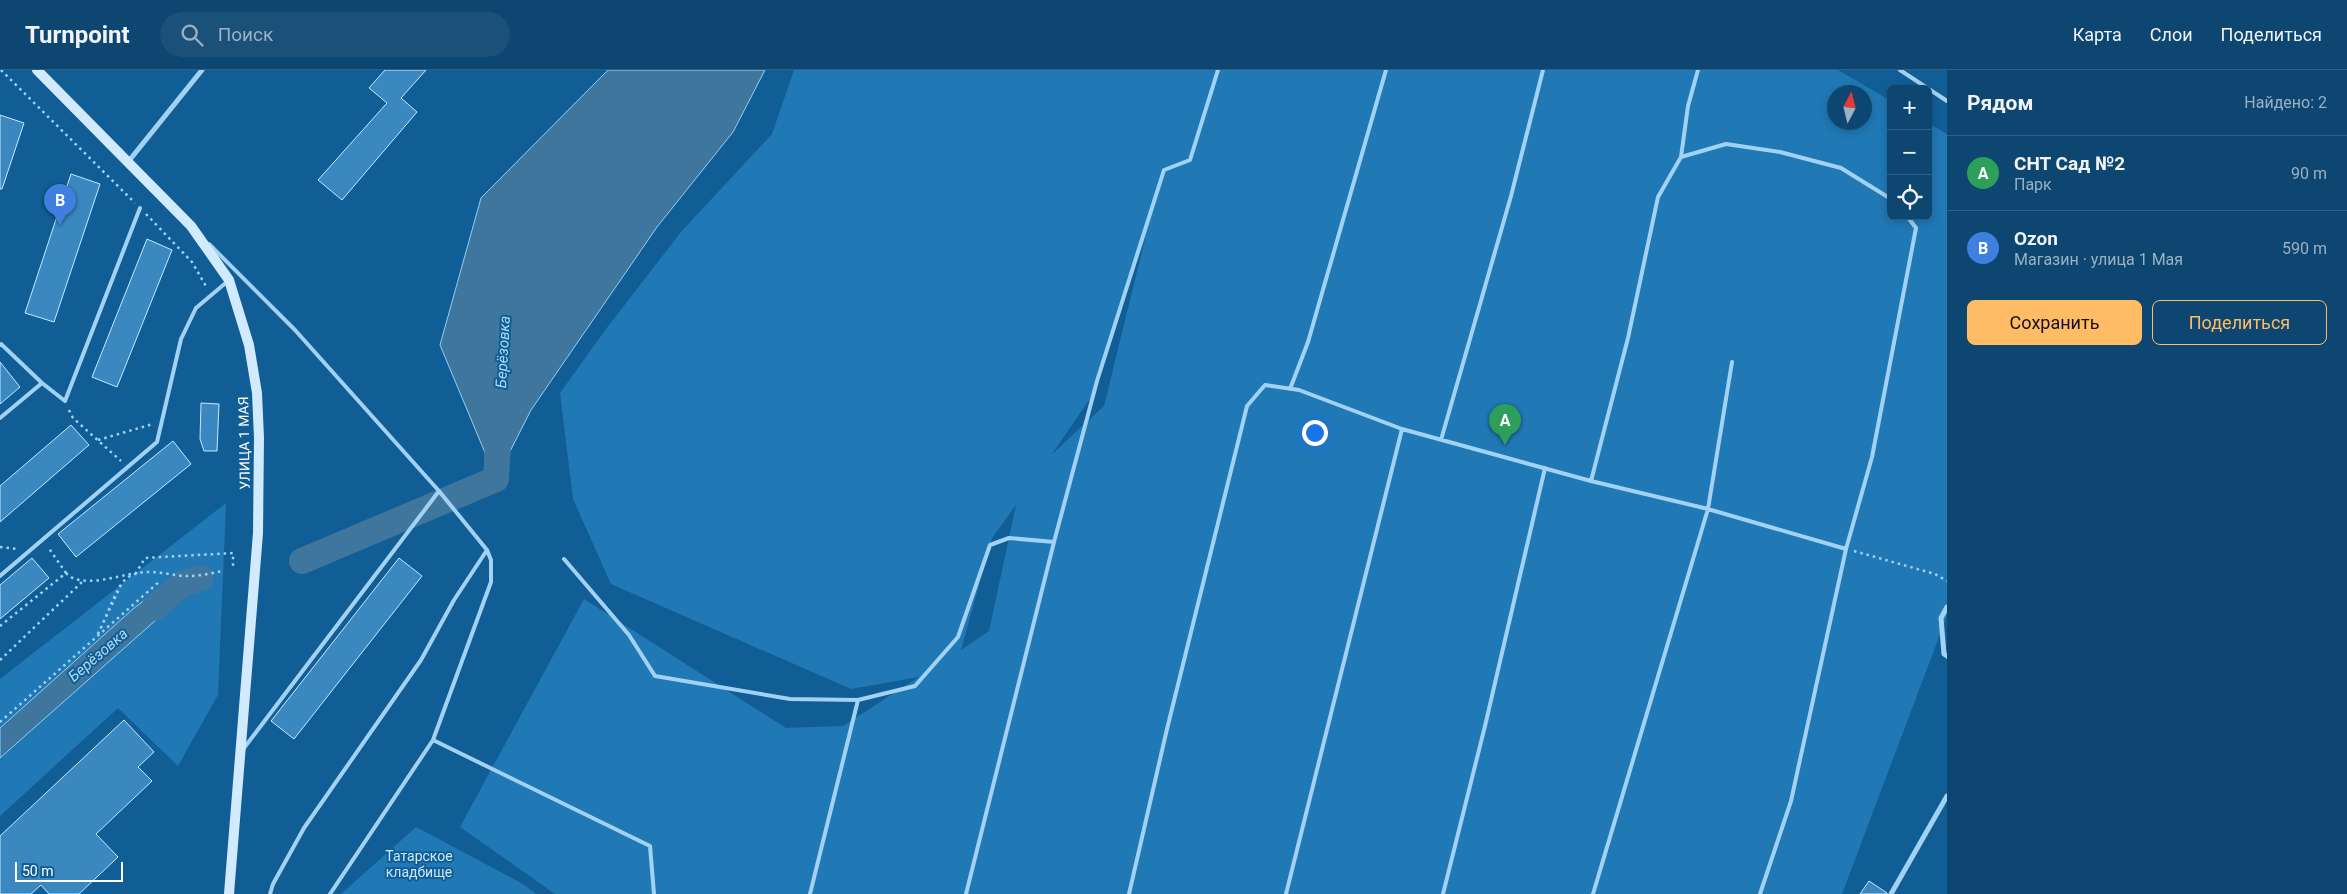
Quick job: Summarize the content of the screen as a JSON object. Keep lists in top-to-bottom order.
{
  "streets": {
    "main road": ["УЛИЦА 1 МАЯ"]
  },
  "water": ["Берёзовка"],
  "parks": ["Татарское кладбище"],
  "scale_bar": "50 m",
  "north": "top",
  "page": {
    "header": "Turnpoint",
    "search": "Поиск",
    "nav": ["Карта", "Слои", "Поделиться"],
    "heading": ["Рядом", "Найдено: 2"],
    "map_buttons": ["+", "−"],
    "list": [
      {
        "mark": "A",
        "name": "СНТ Сад №2",
        "note": "Парк",
        "value": "90 m"
      },
      {
        "mark": "B",
        "name": "Ozon",
        "note": "Магазин · улица 1 Мая",
        "value": "590 m"
      }
    ],
    "pins": ["B", "A"],
    "buttons": ["Сохранить", "Поделиться"],
    "scale": "50 m"
  }
}
